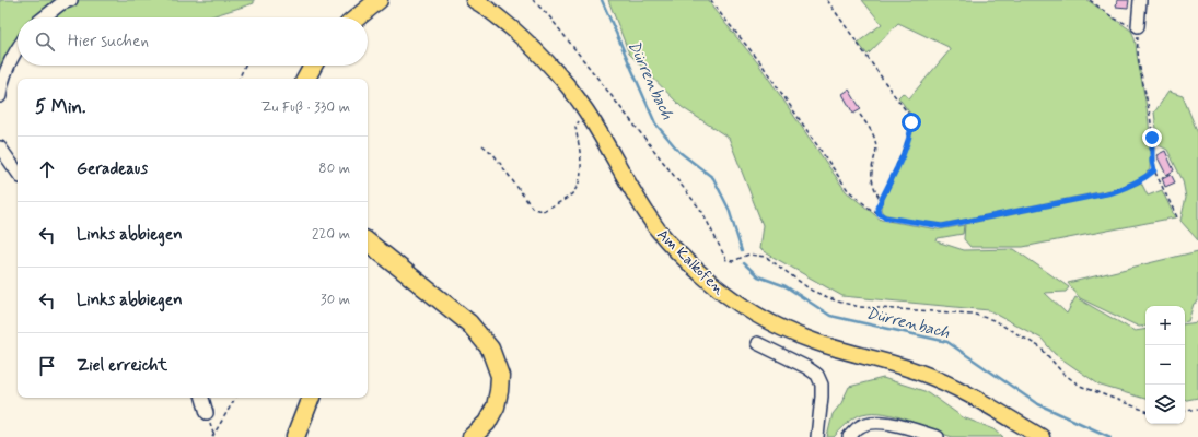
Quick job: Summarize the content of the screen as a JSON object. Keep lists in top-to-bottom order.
{
  "streets": {
    "main road": ["Am Kalkofen"]
  },
  "water": ["Dürrenbach"],
  "page": {
    "search": "Hier suchen",
    "heading": ["5 Min.", "Zu Fuß · 330 m"],
    "list": [
      ["Geradeaus", "80 m"],
      ["Links abbiegen", "220 m"],
      ["Links abbiegen", "30 m"],
      "Ziel erreicht"
    ],
    "map_buttons": ["+", "−"]
  }
}
